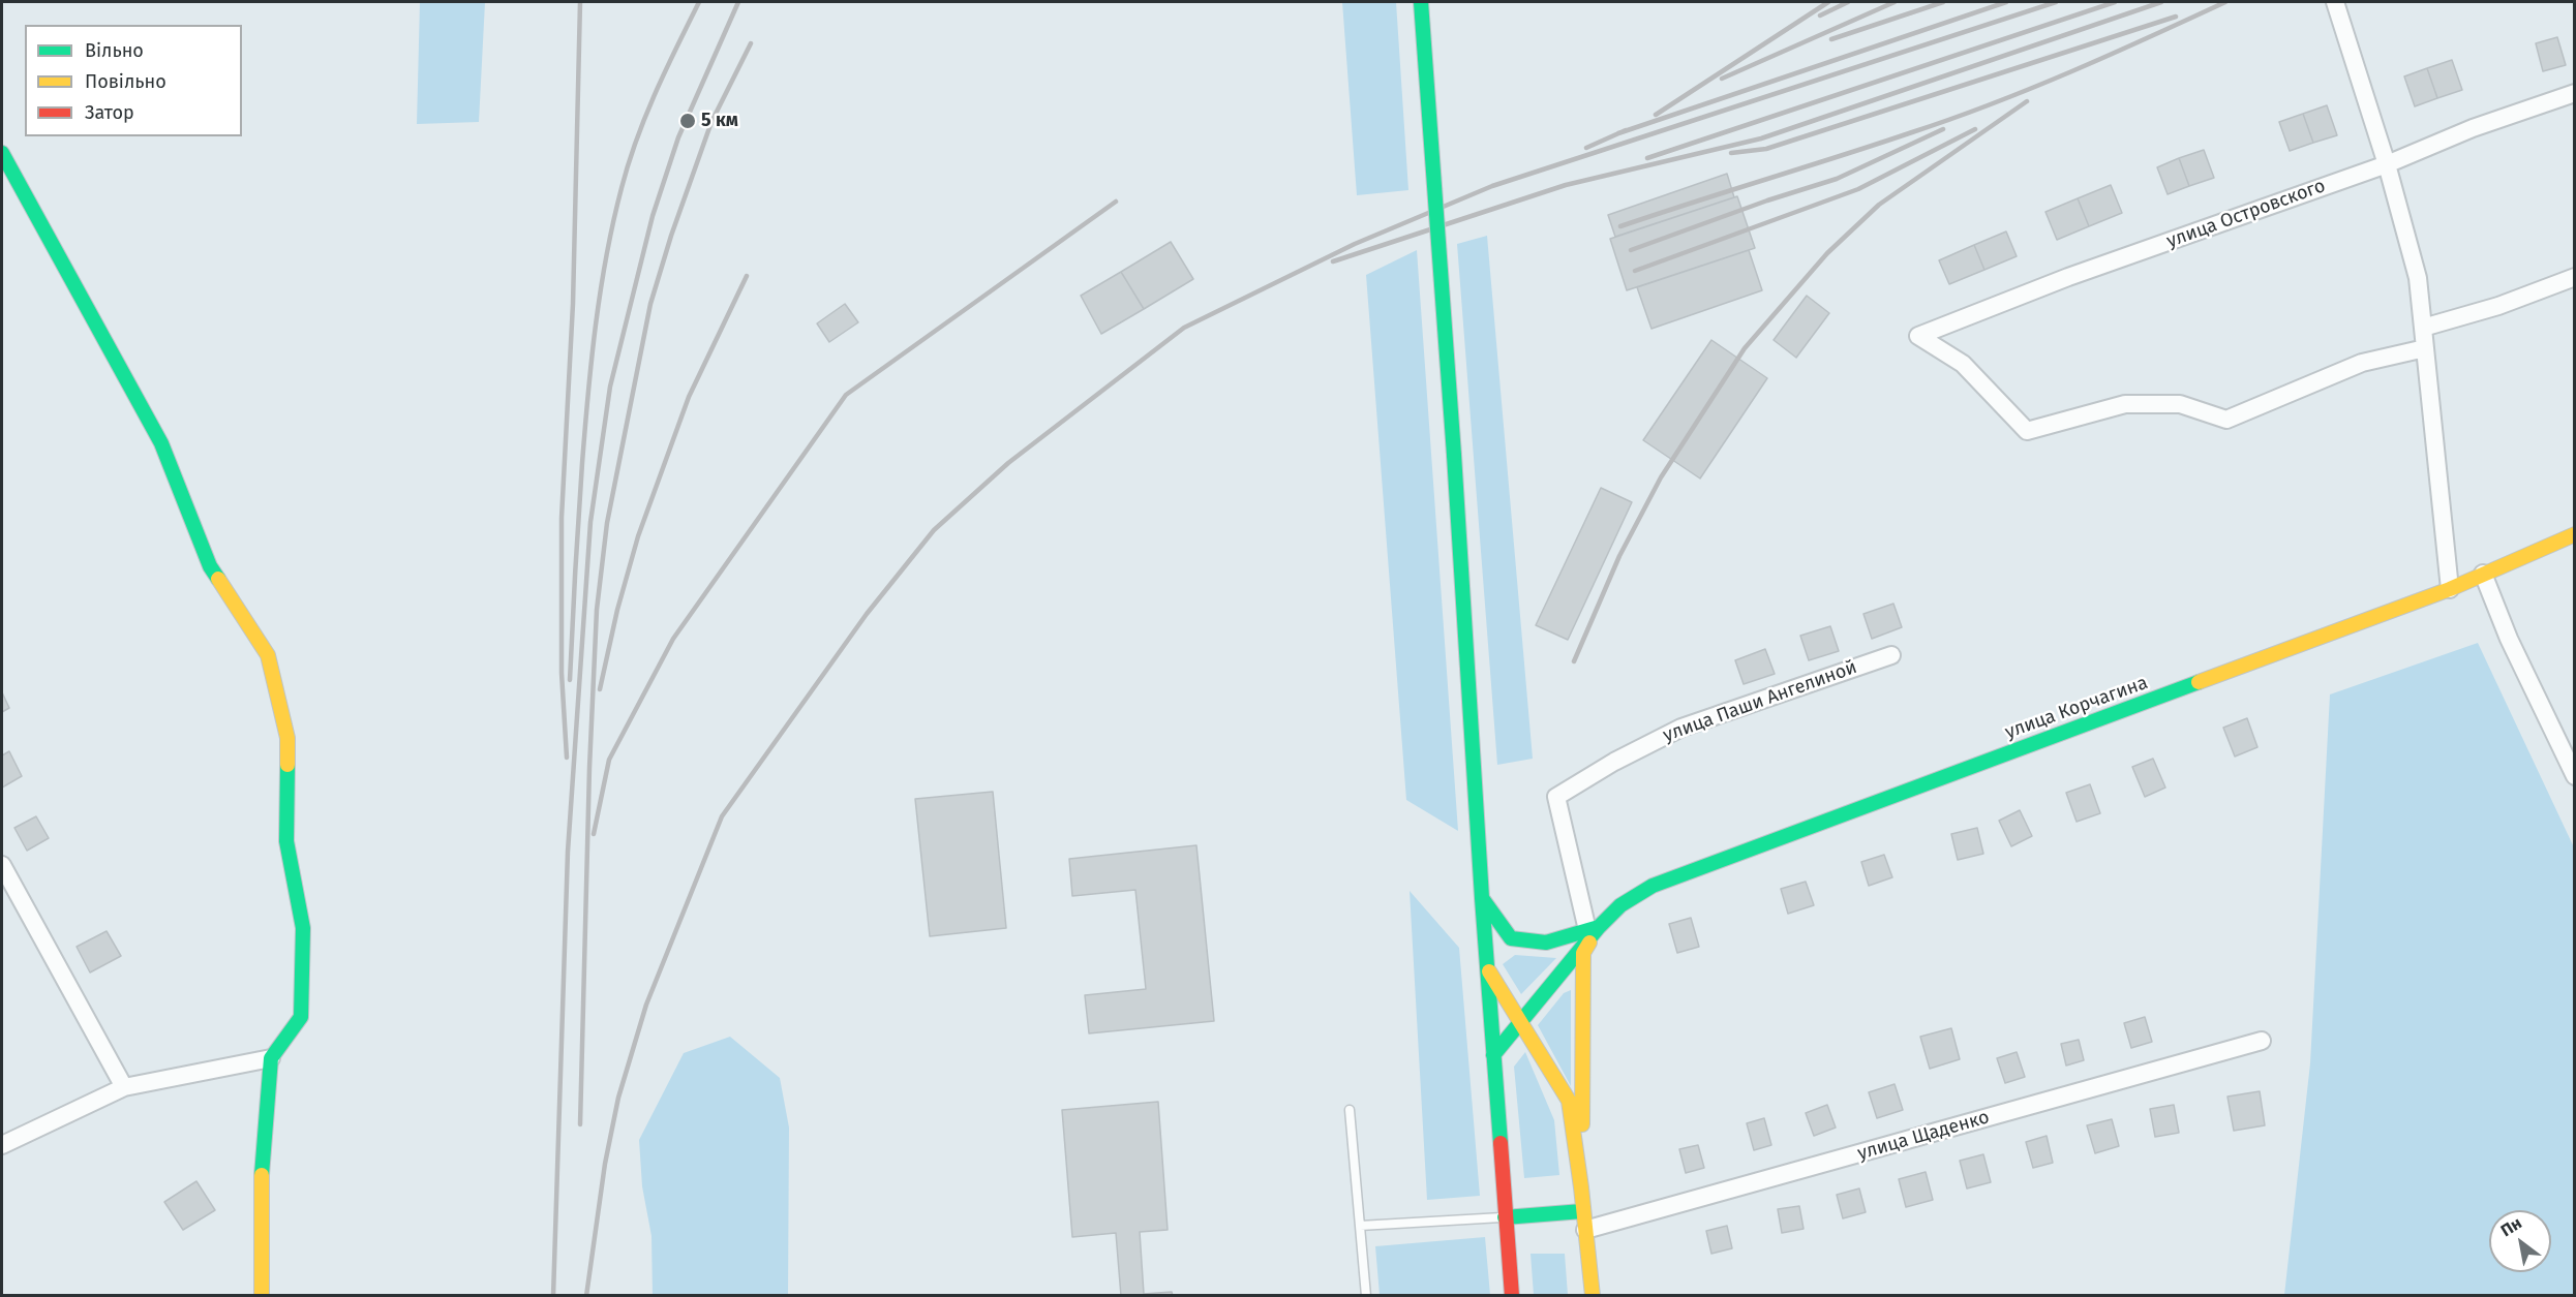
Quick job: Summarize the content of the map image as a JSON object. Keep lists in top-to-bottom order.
{
  "streets": {
    "street": [
      "улица Островского",
      "улица Паши Ангелиной",
      "улица Корчагина",
      "улица Щаденко"
    ]
  },
  "crossings": [
    ["улица Паши Ангелиной", "улица Корчагина"]
  ],
  "places": ["5 км"],
  "legend": ["Вільно", "Повільно", "Затор"],
  "north": "top left"
}
